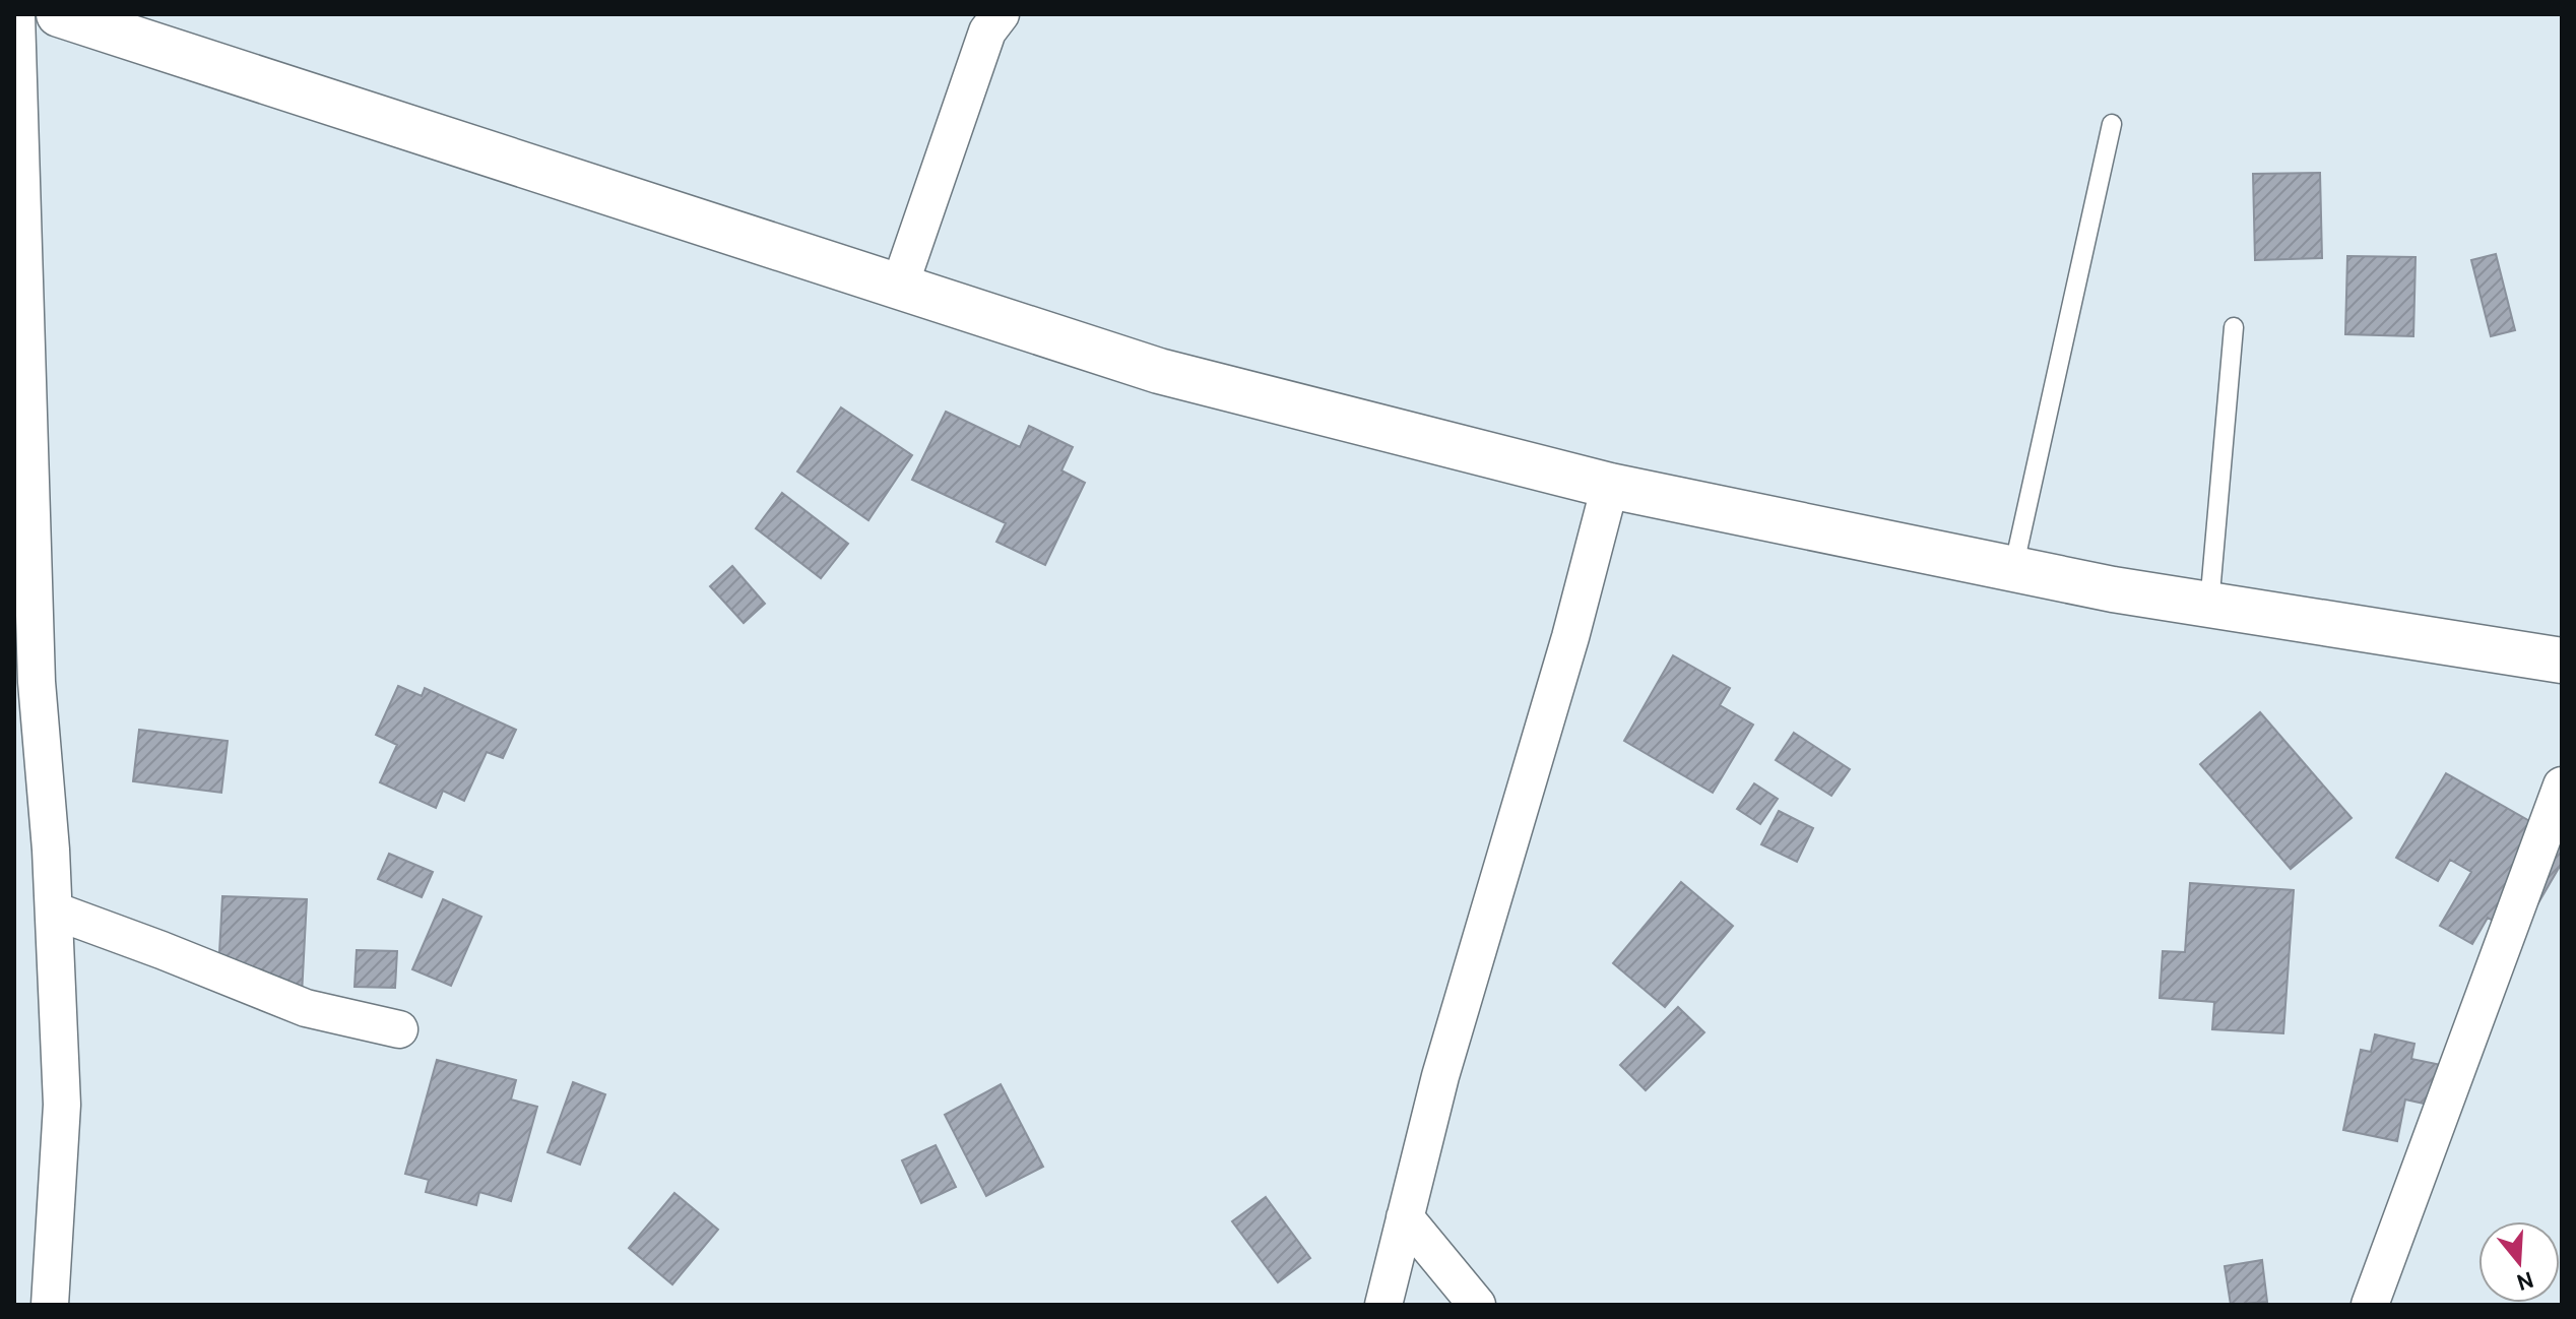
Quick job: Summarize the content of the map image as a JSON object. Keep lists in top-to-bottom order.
{
  "north": "bottom"
}
